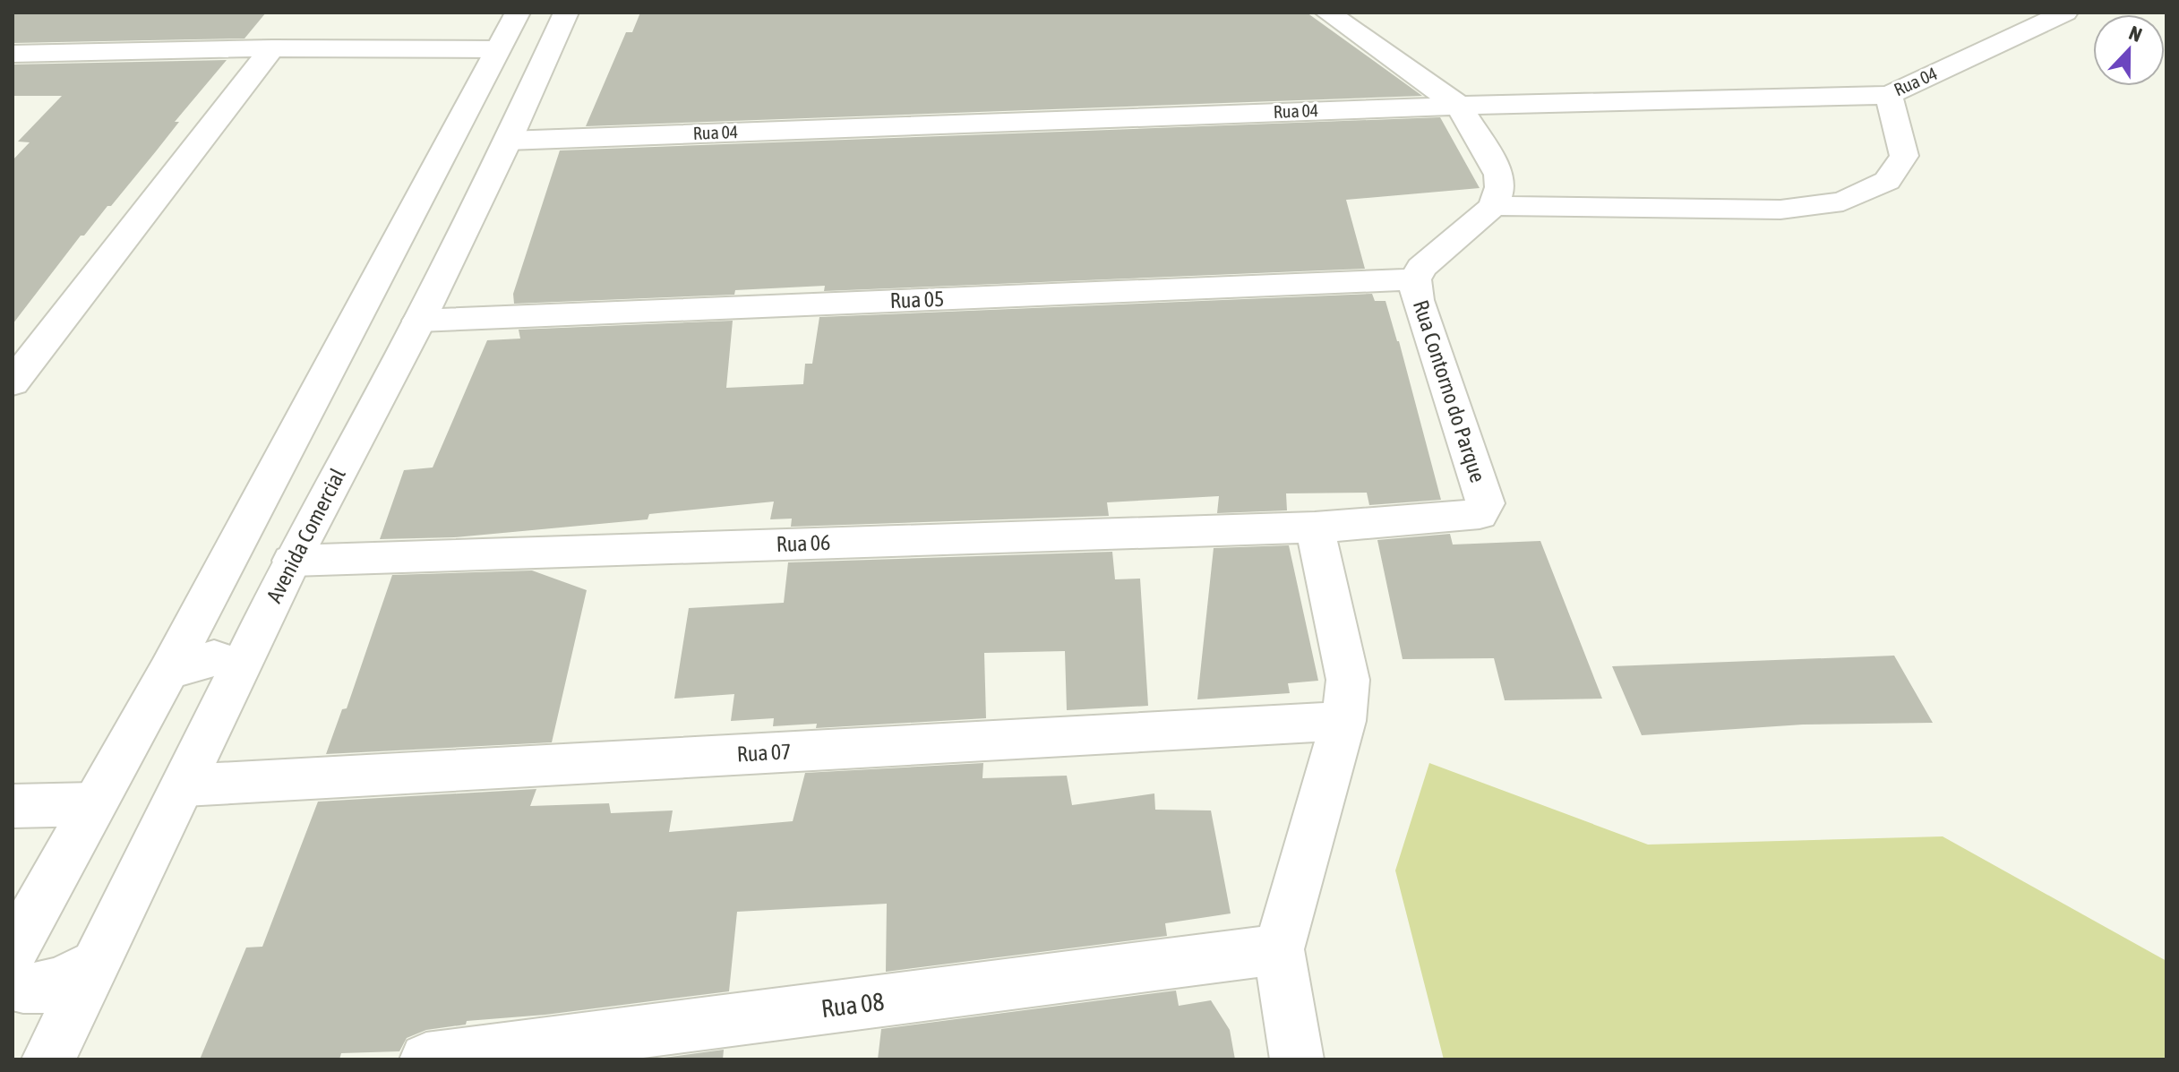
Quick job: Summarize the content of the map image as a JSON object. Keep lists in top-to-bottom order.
{
  "streets": {
    "street": [
      "Rua 04",
      "Rua 05",
      "Rua Contorno do Parque",
      "Avenida Comercial",
      "Rua 06",
      "Rua 07",
      "Rua 08"
    ]
  },
  "crossings": [
    ["Rua 04", "Avenida Comercial"],
    ["Rua 05", "Rua Contorno do Parque"],
    ["Rua 05", "Avenida Comercial"],
    ["Rua Contorno do Parque", "Rua 06"],
    ["Avenida Comercial", "Rua 06"],
    ["Avenida Comercial", "Rua 07"]
  ],
  "north": "top"
}
